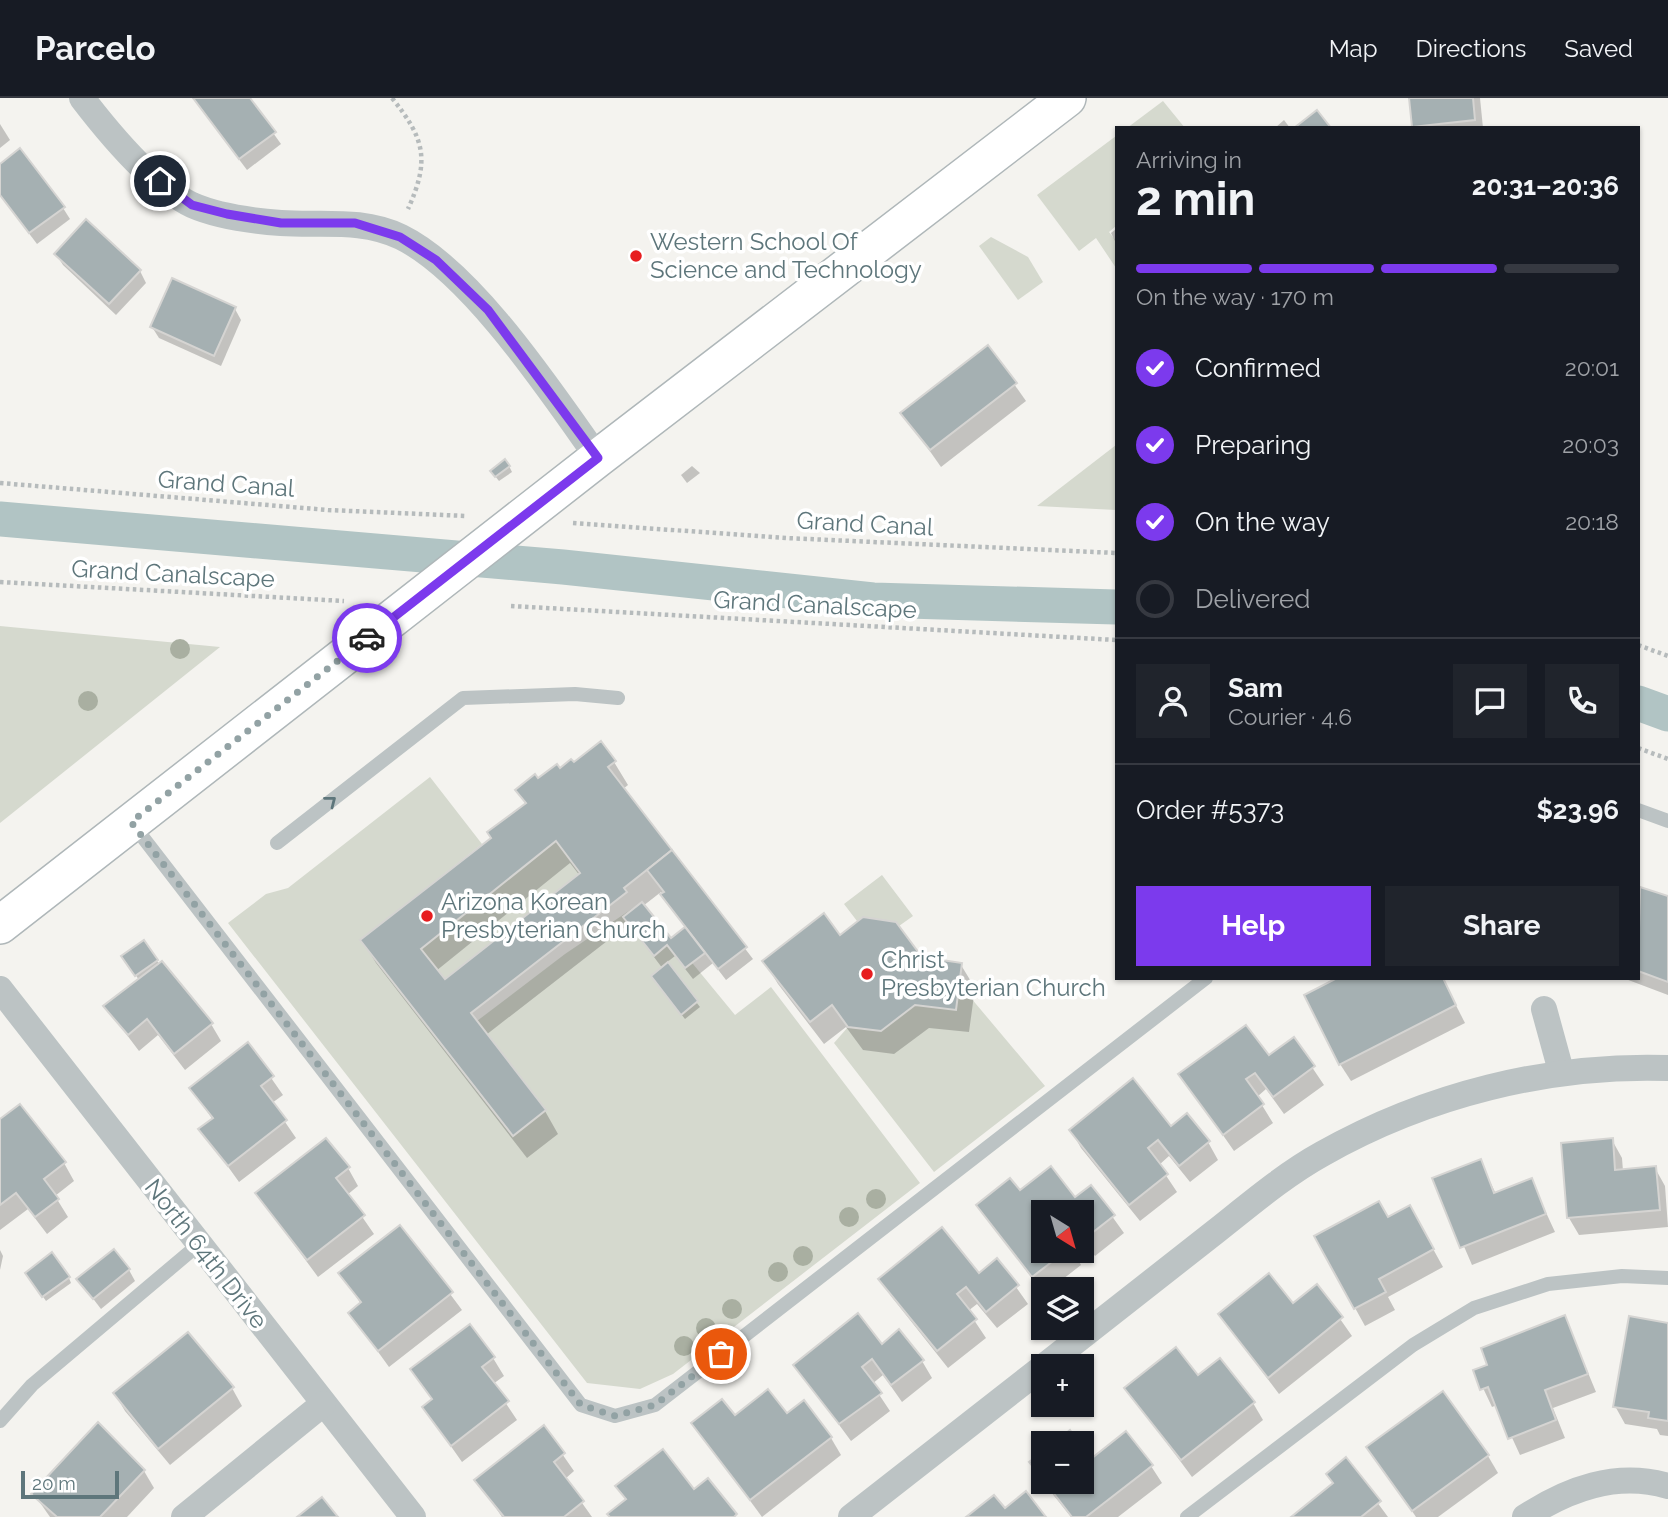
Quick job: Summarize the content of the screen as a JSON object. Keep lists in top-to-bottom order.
{
  "streets": {
    "street": ["North 64th Drive"],
    "path": ["Grand Canal", "Grand Canalscape"]
  },
  "places": ["Western School Of Science and Technology", "Arizona Korean Presbyterian Church", "Christ Presbyterian Church"],
  "scale_bar": "20 m",
  "north": "bottom right",
  "page": {
    "header": "Parcelo",
    "nav": ["Map", "Directions", "Saved"],
    "heading": ["2 min", "Arriving in", "20:31–20:36"],
    "panel": [
      "Sam",
      "Courier · 4.6",
      "Order #5373",
      "$23.96"
    ],
    "bar": "On the way · 170 m",
    "list": [
      ["Confirmed", "20:01"],
      ["Preparing", "20:03"],
      ["On the way", "20:18"],
      "Delivered"
    ],
    "buttons": ["Help", "Share"],
    "map_buttons": ["+", "−"],
    "scale": "20 m"
  }
}
